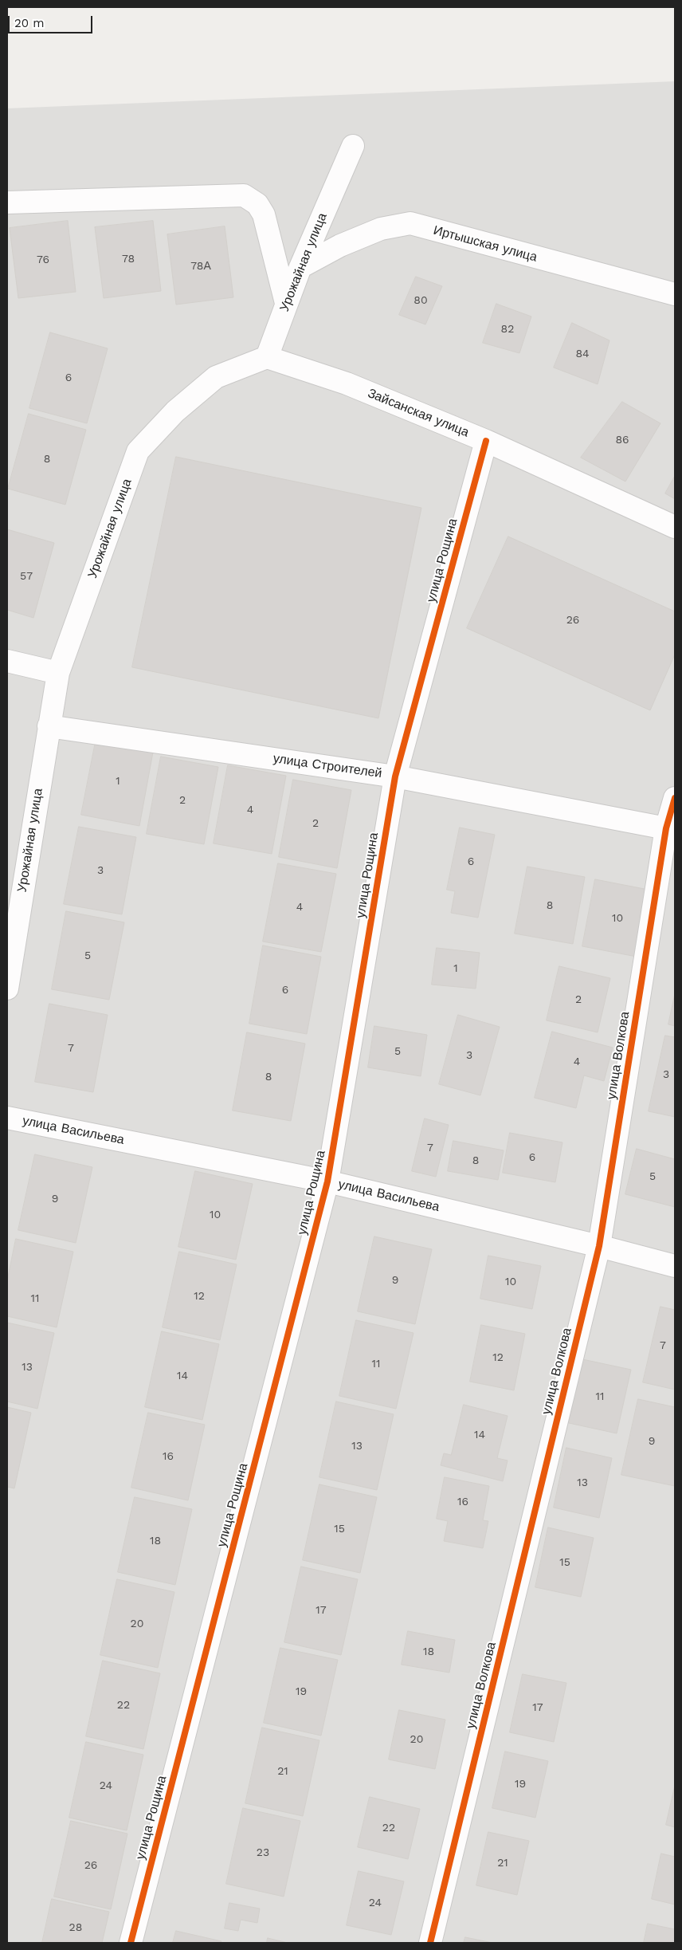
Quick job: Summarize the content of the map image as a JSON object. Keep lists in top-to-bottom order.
{
  "streets": {
    "street": [
      "Иртышская улица",
      "Урожайная улица",
      "Зайсанская улица",
      "улица Рощина",
      "улица Строителей",
      "улица Волкова",
      "улица Васильева"
    ]
  },
  "crossings": [
    ["Иртышская улица", "Урожайная улица"],
    ["Урожайная улица", "Зайсанская улица"],
    ["Урожайная улица", "улица Строителей"],
    ["Зайсанская улица", "улица Рощина"],
    ["улица Рощина", "улица Строителей"],
    ["улица Рощина", "улица Васильева"],
    ["улица Строителей", "улица Волкова"],
    ["улица Волкова", "улица Васильева"]
  ],
  "house_numbers": [
    "78",
    "76",
    "78А",
    "80",
    "82",
    "84",
    "6",
    "86",
    "8",
    "57",
    "26",
    "1",
    "2",
    "4",
    "2",
    "6",
    "3",
    "8",
    "4",
    "10",
    "5",
    "1",
    "6",
    "2",
    "7",
    "5",
    "3",
    "4",
    "3",
    "8",
    "7",
    "6",
    "8",
    "5",
    "9",
    "10",
    "9",
    "10",
    "12",
    "11",
    "7",
    "12",
    "11",
    "13",
    "14",
    "11",
    "14",
    "9",
    "13",
    "16",
    "13",
    "16",
    "15",
    "18",
    "15",
    "17",
    "20",
    "18",
    "19",
    "22",
    "17",
    "20",
    "21",
    "19",
    "24",
    "22",
    "23",
    "21",
    "26",
    "24",
    "28"
  ],
  "scale_bar": "20 m"
}
